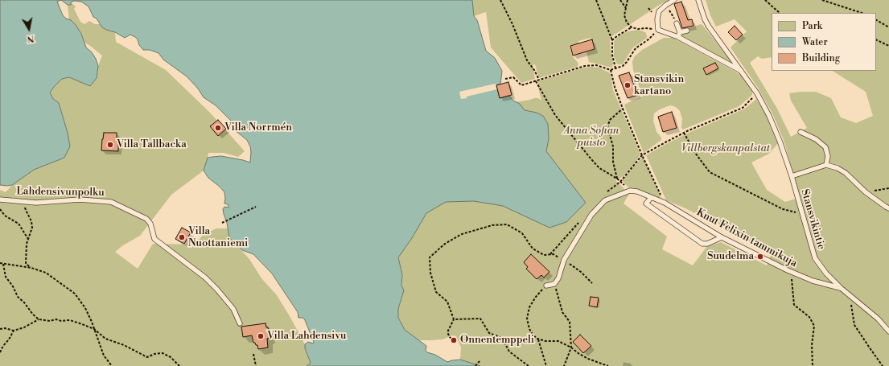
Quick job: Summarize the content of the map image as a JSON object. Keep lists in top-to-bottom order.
{
  "streets": {
    "lane": ["Lahdensivunpolku", "Stansvikintie", "Knut Felixin tammikuja"]
  },
  "crossings": [
    ["Stansvikintie", "Knut Felixin tammikuja"]
  ],
  "parks": ["Anna Sofian puisto", "Villbergskanpalstat"],
  "places": [
    "Stansvikin kartano",
    "Villa Norrmén",
    "Villa Tallbacka",
    "Villa Nuottaniemi",
    "Suudelma",
    "Villa Lahdensivu",
    "Onnentemppeli"
  ],
  "legend": ["Park", "Water", "Building"],
  "north": "bottom"
}
